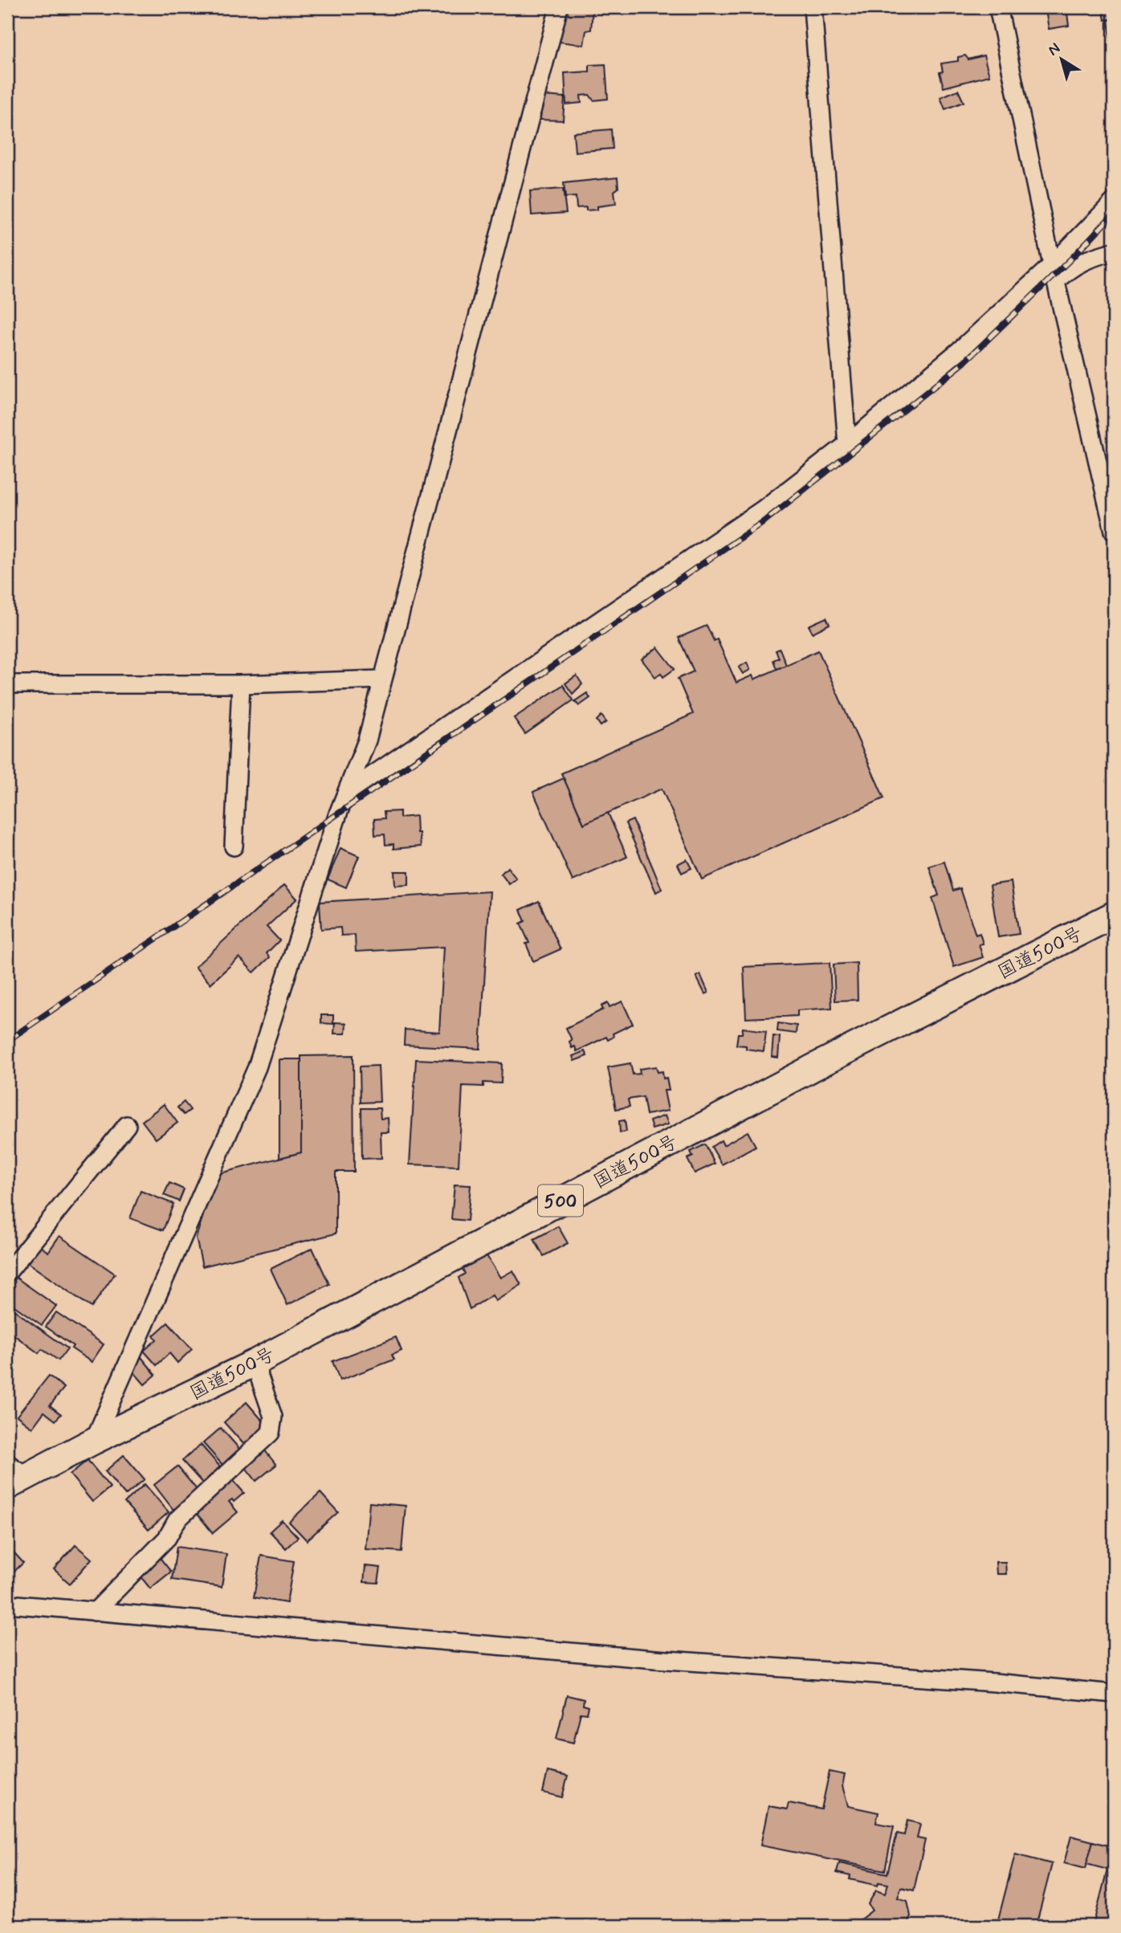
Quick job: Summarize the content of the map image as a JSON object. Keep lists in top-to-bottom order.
{
  "streets": {
    "highway": ["国道500号", "500"]
  },
  "north": "top left"
}
